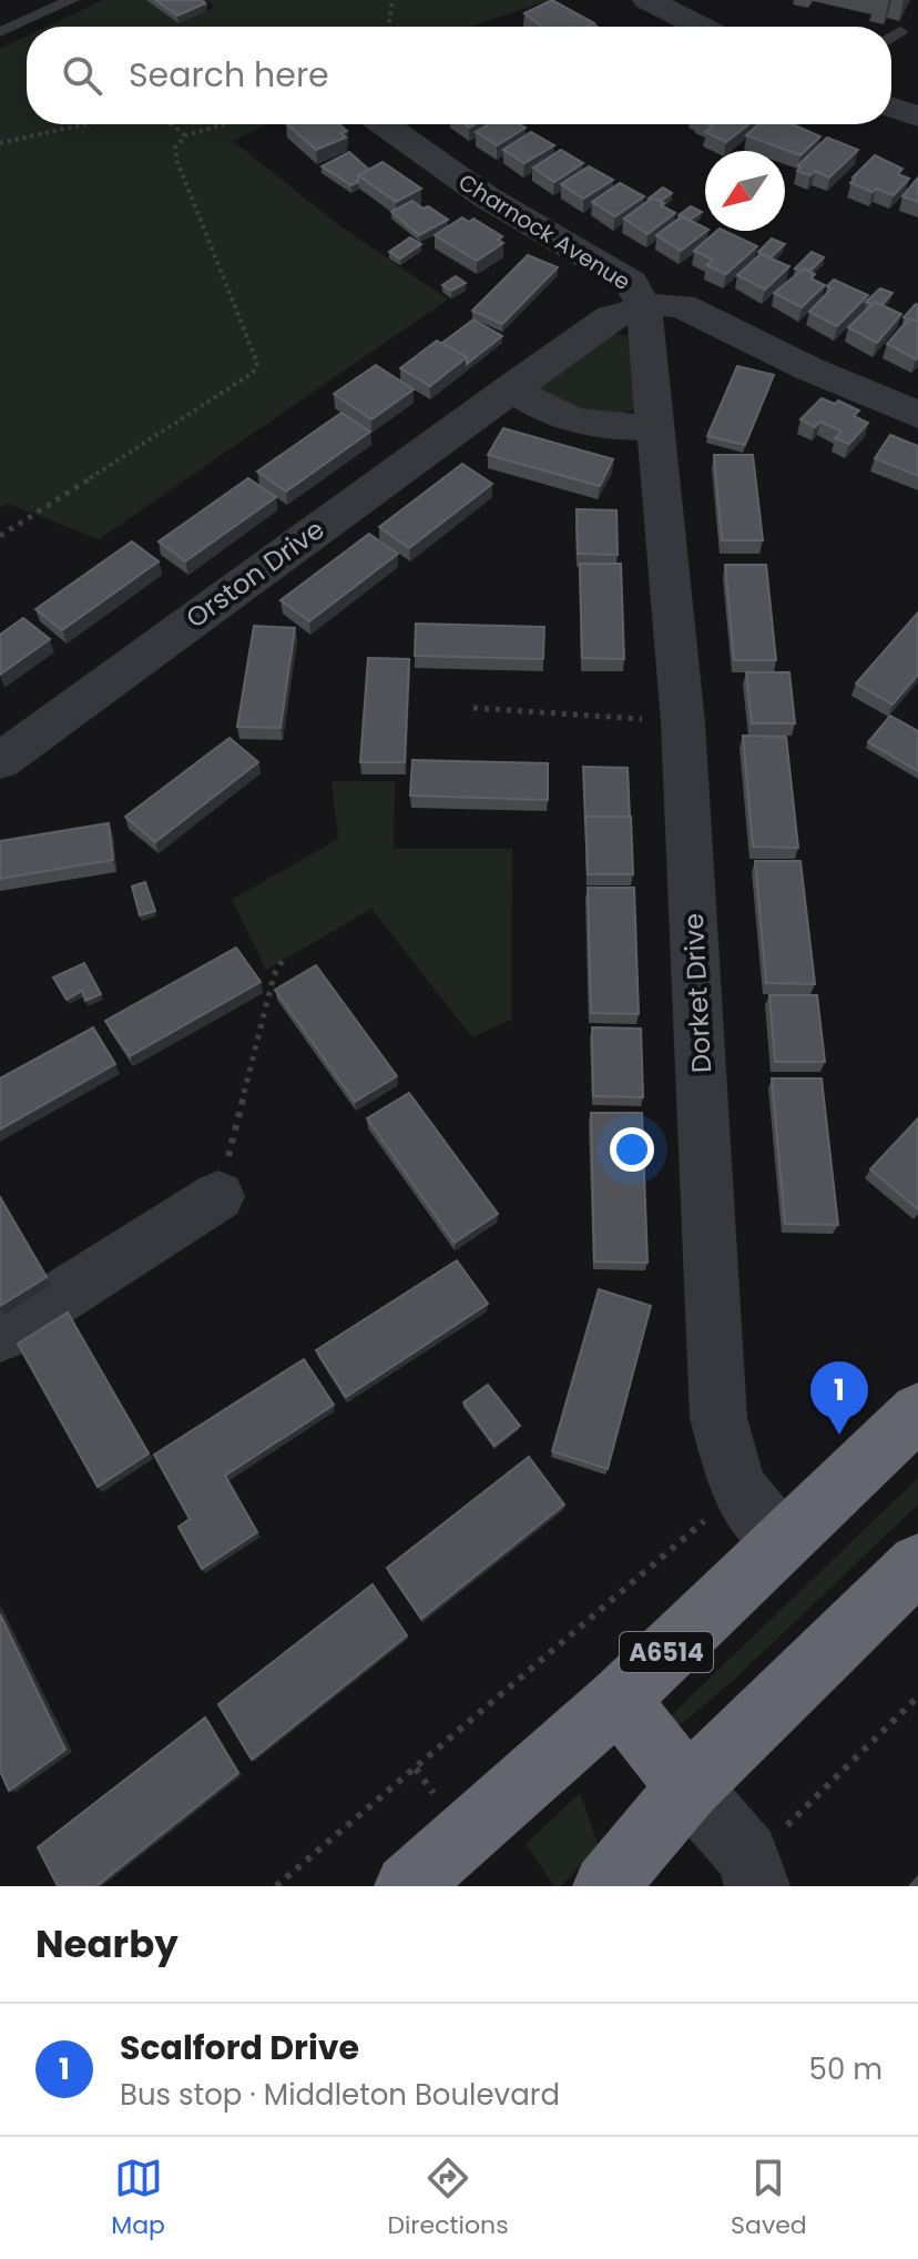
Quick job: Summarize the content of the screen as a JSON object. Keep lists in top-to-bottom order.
{
  "streets": {
    "highway": ["A6514"],
    "street": ["Charnock Avenue", "Orston Drive", "Dorket Drive"]
  },
  "crossings": [
    ["Charnock Avenue", "Orston Drive"],
    ["Charnock Avenue", "Dorket Drive"],
    ["Orston Drive", "Dorket Drive"],
    ["Dorket Drive", "A6514"]
  ],
  "north": "bottom left",
  "page": {
    "search": "Search here",
    "pins": "1",
    "heading": "Nearby",
    "list": [
      {
        "mark": "1",
        "name": "Scalford Drive",
        "note": "Bus stop · Middleton Boulevard",
        "value": "50 m"
      }
    ],
    "nav": ["Map", "Directions", "Saved"]
  }
}
